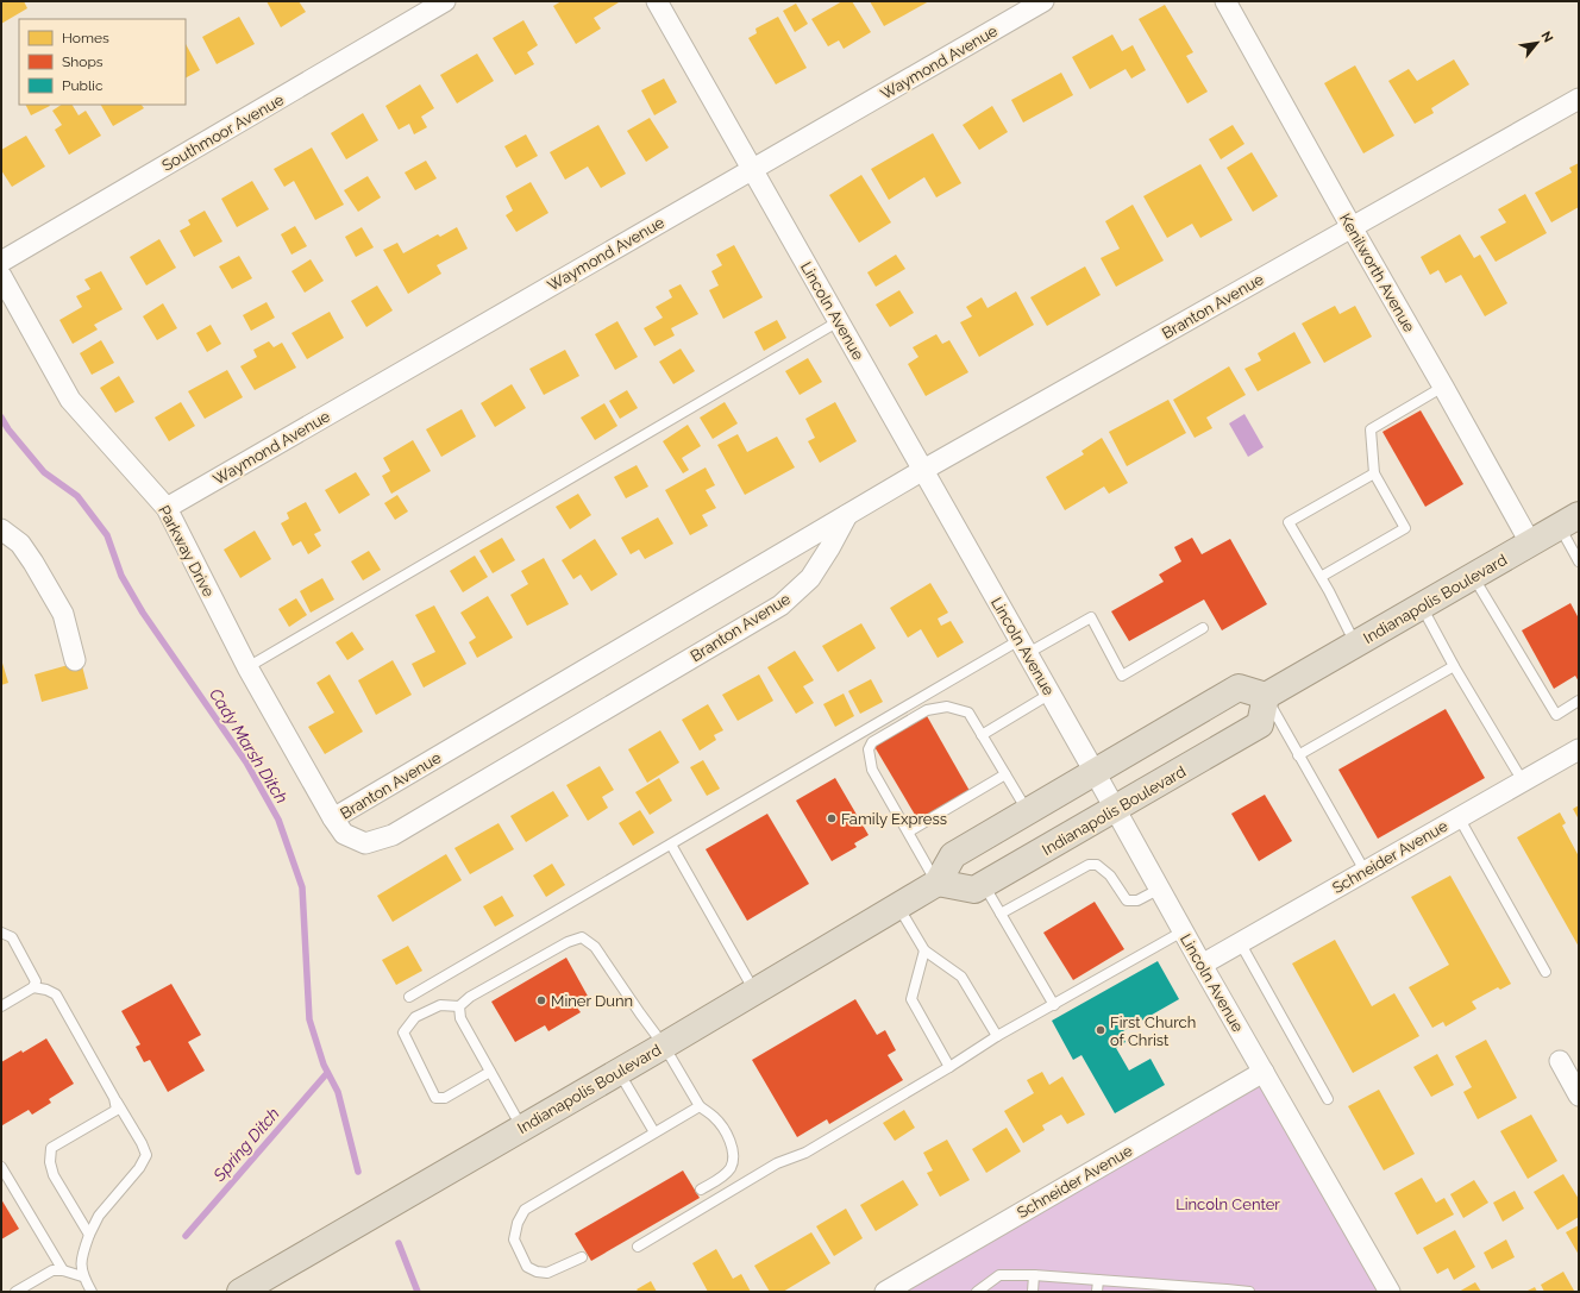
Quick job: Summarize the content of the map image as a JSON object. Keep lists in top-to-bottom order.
{
  "streets": {
    "highway": ["Indianapolis Boulevard"],
    "street": [
      "Waymond Avenue",
      "Southmoor Avenue",
      "Kenilworth Avenue",
      "Branton Avenue",
      "Lincoln Avenue",
      "Parkway Drive",
      "Schneider Avenue"
    ]
  },
  "crossings": [
    ["Waymond Avenue", "Lincoln Avenue"],
    ["Waymond Avenue", "Parkway Drive"],
    ["Kenilworth Avenue", "Branton Avenue"],
    ["Kenilworth Avenue", "Indianapolis Boulevard"],
    ["Branton Avenue", "Lincoln Avenue"],
    ["Branton Avenue", "Parkway Drive"],
    ["Lincoln Avenue", "Indianapolis Boulevard"],
    ["Lincoln Avenue", "Schneider Avenue"]
  ],
  "water": ["Cady Marsh Ditch", "Spring Ditch"],
  "parks": ["Lincoln Center"],
  "places": ["Family Express", "Miner Dunn", "First Church of Christ"],
  "legend": ["Homes", "Shops", "Public"],
  "north": "top right"
}
